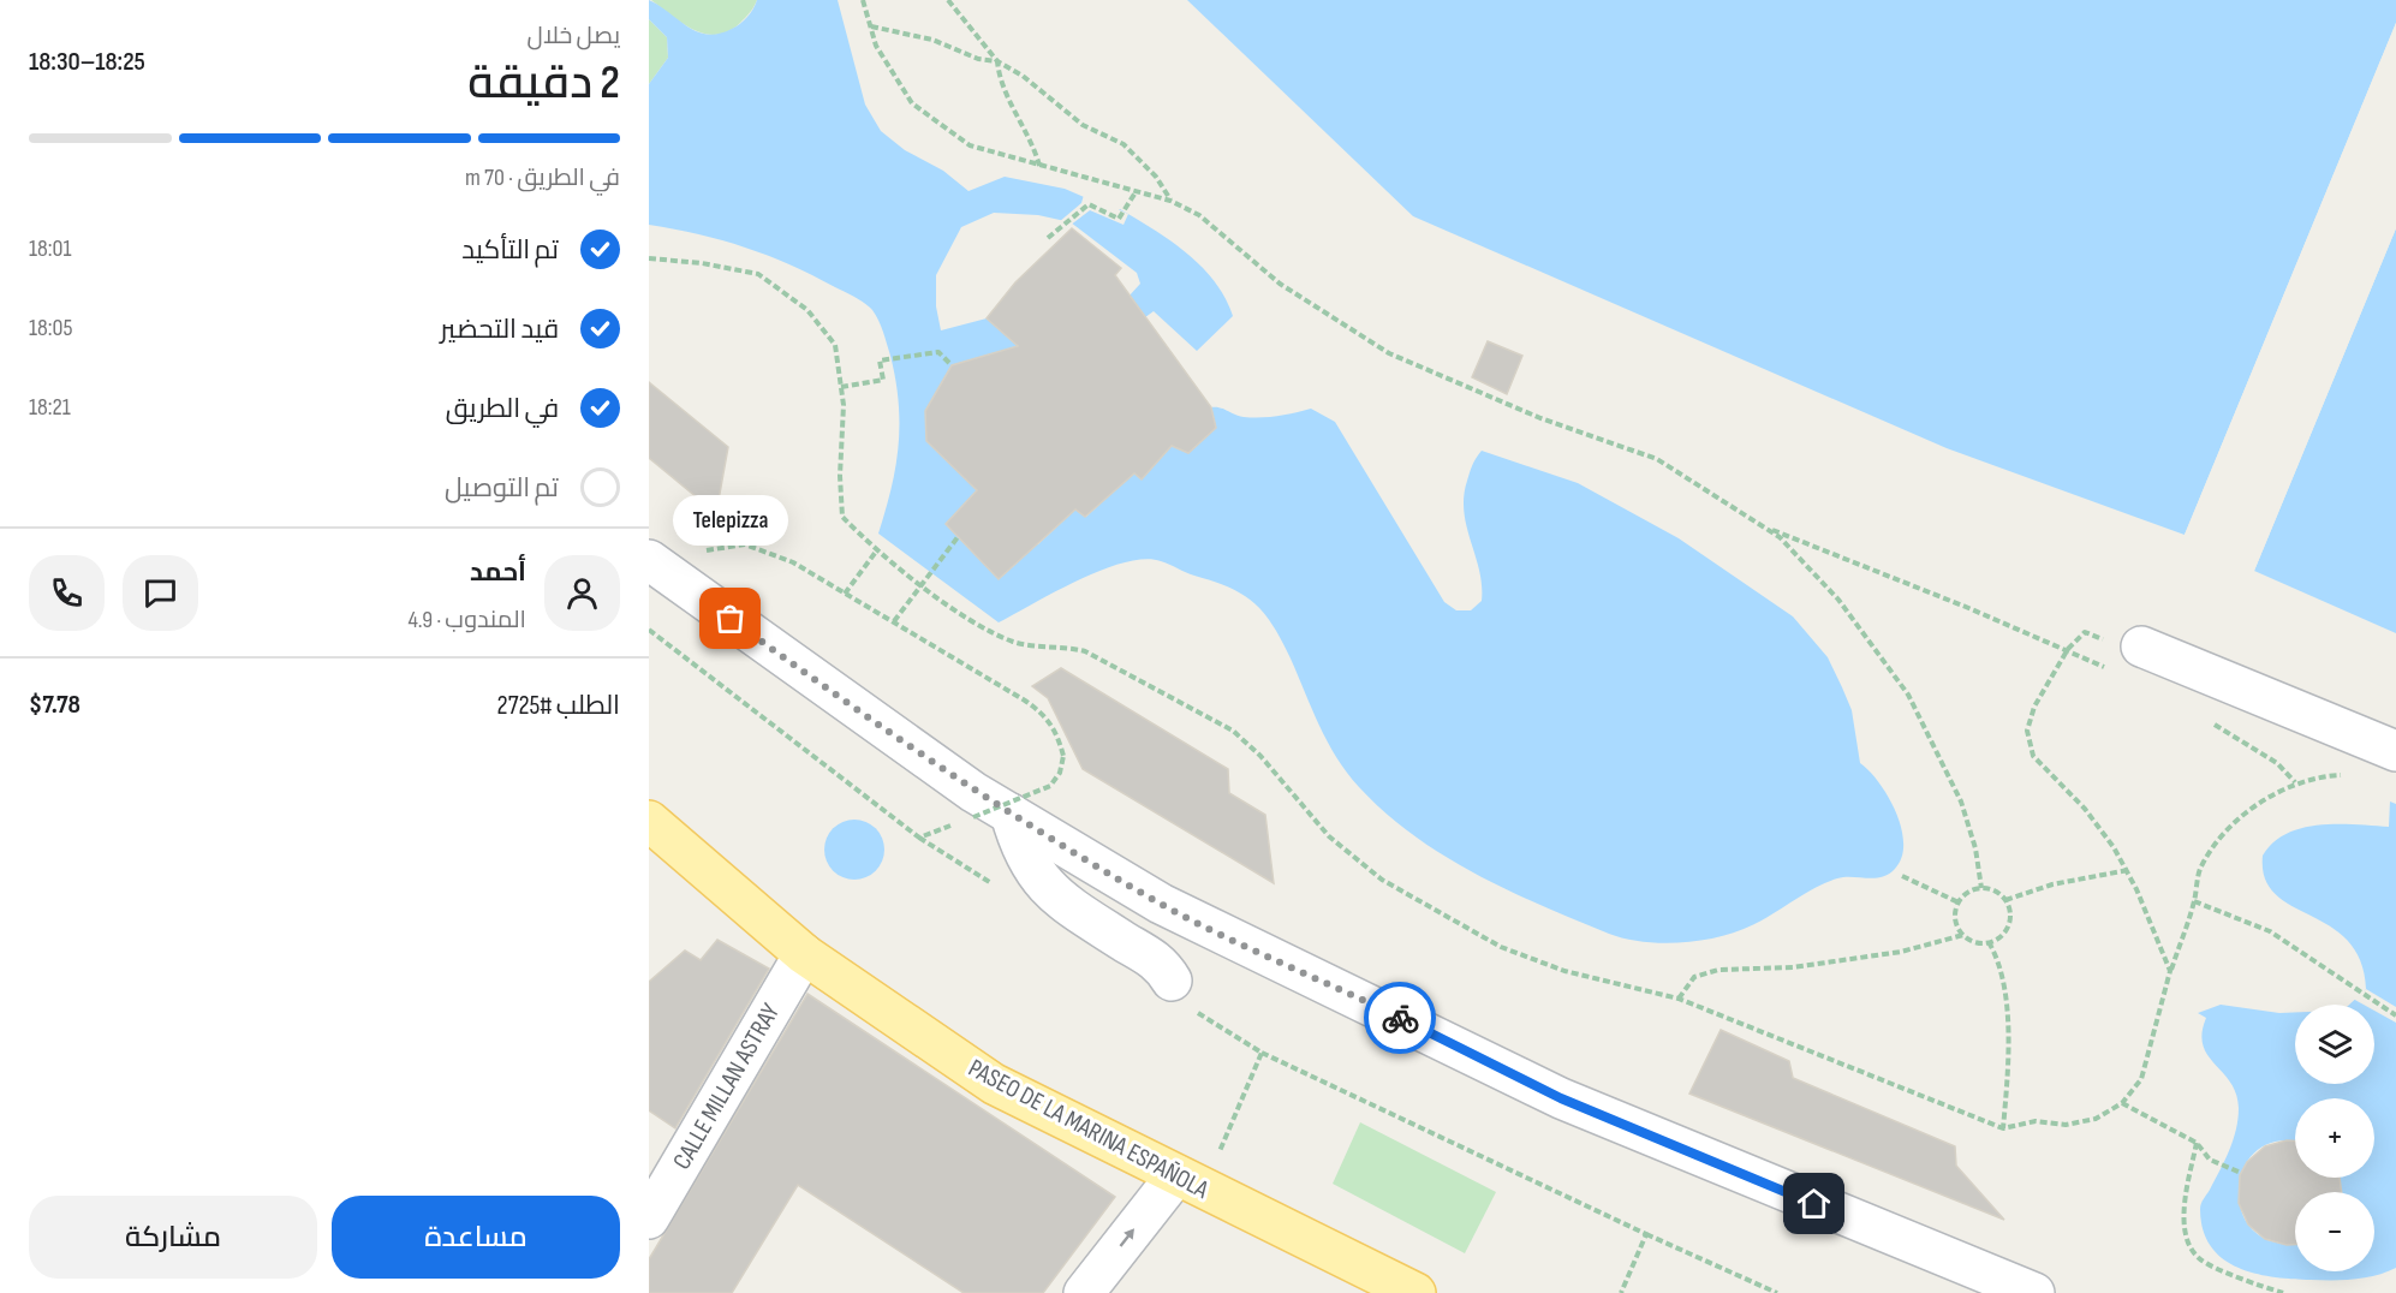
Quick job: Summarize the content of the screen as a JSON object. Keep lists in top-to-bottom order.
{
  "streets": {
    "main road": ["PASEO DE LA MARINA ESPAÑOLA"],
    "street": ["CALLE MILLAN ASTRAY"]
  },
  "crossings": [
    ["CALLE MILLAN ASTRAY", "PASEO DE LA MARINA ESPAÑOLA"]
  ],
  "places": ["Telepizza"],
  "page": {
    "heading": ["2 دقيقة", "يصل خلال", "18:25–18:30"],
    "panel": [
      "أحمد",
      "المندوب · 4.9",
      "الطلب #2725",
      "$7.78"
    ],
    "bar": "في الطريق · 70 m",
    "list": [
      ["تم التأكيد", "18:01"],
      ["قيد التحضير", "18:05"],
      ["في الطريق", "18:21"],
      "تم التوصيل"
    ],
    "bubble": "Telepizza",
    "map_buttons": ["+", "−"],
    "buttons": ["مساعدة", "مشاركة"]
  }
}
